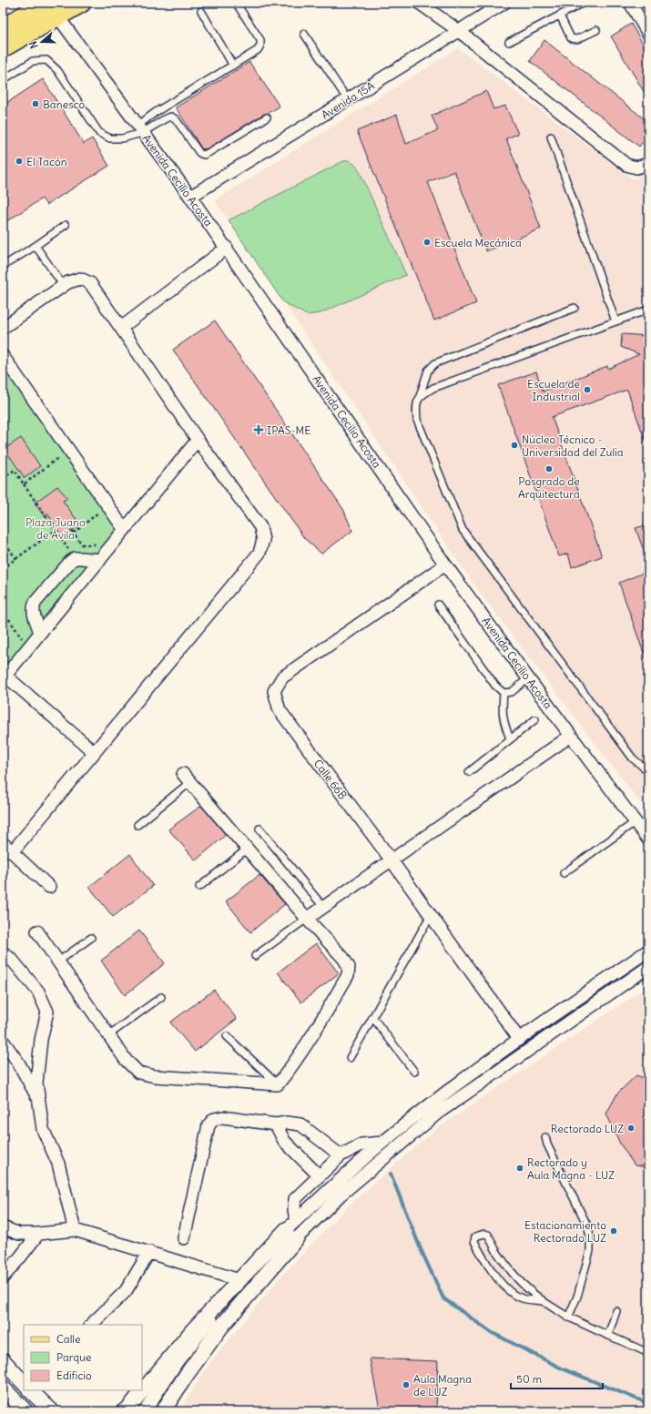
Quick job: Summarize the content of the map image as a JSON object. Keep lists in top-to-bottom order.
{
  "streets": {
    "street": ["Avenida 15A", "Avenida Cecilio Acosta", "Calle 66B"]
  },
  "crossings": [
    ["Avenida 15A", "Avenida Cecilio Acosta"],
    ["Avenida Cecilio Acosta", "Calle 66B"]
  ],
  "parks": ["Plaza Juana de Ávila"],
  "places": {
    "other": [
      "Banesco",
      "El Tacón",
      "Escuela Mecánica",
      "Escuela de Industrial",
      "Núcleo Técnico - Universidad del Zulia",
      "Posgrado de Arquitectura",
      "Rectorado LUZ",
      "Rectorado y Aula Magna - LUZ",
      "Estacionamiento Rectorado LUZ",
      "Aula Magna de LUZ"
    ],
    "health": ["IPAS-ME"]
  },
  "legend": ["Calle", "Parque", "Edificio"],
  "scale_bar": "50 m",
  "north": "left"
}
